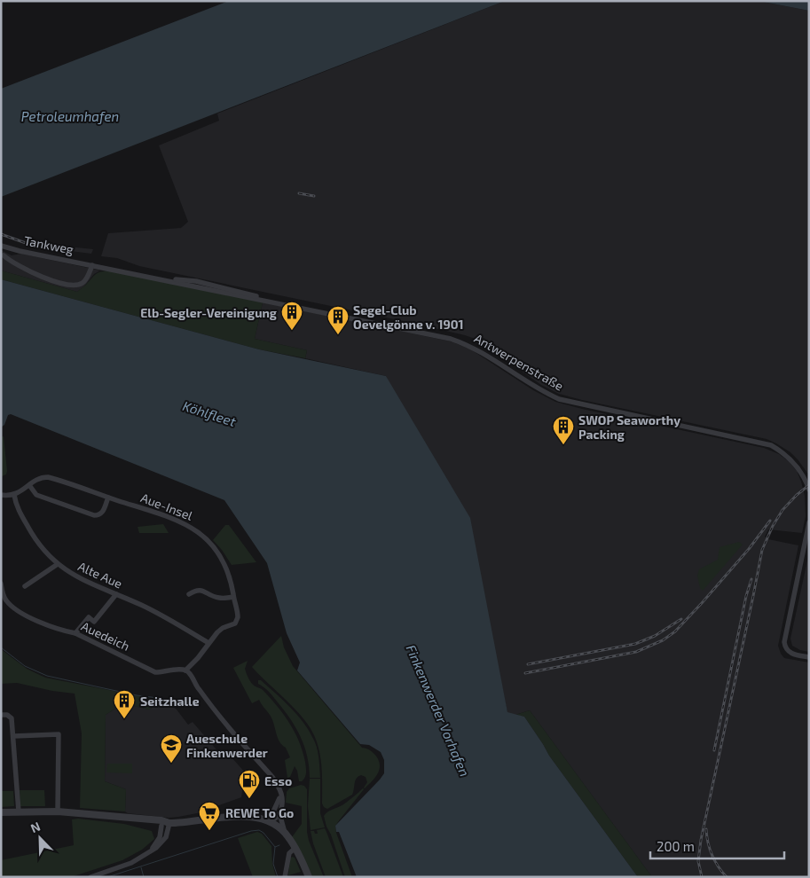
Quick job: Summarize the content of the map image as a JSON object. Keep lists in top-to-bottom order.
{
  "streets": {
    "street": [
      "Tankweg",
      "Antwerpenstraße",
      "Aue-Insel",
      "Alte Aue",
      "Auedeich"
    ]
  },
  "crossings": [
    ["Tankweg", "Antwerpenstraße"],
    ["Aue-Insel", "Alte Aue"]
  ],
  "water": ["Petroleumhafen", "Köhlfleet", "Finkenwerder Vorhafen"],
  "places": {
    "building": [
      "Elb-Segler-Vereinigung",
      "Segel-Club Oevelgönne v. 1901",
      "SWOP Seaworthy Packing",
      "Seitzhalle"
    ],
    "school or university": ["Aueschule Finkenwerder"],
    "fuel station": ["Esso"],
    "supermarket": ["REWE To Go"]
  },
  "scale_bar": "200 m",
  "north": "top left"
}
